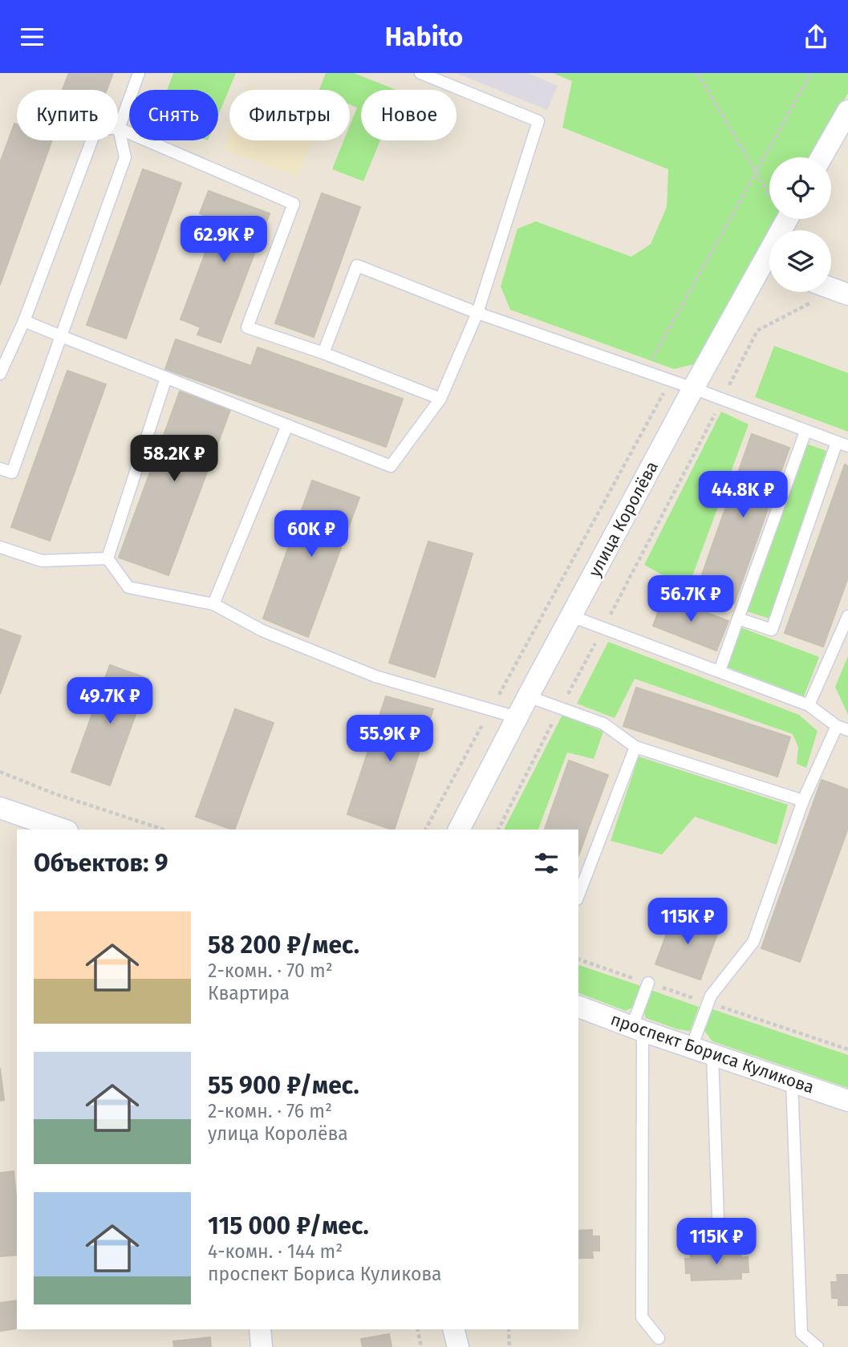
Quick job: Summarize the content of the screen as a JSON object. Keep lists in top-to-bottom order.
{
  "streets": {
    "street": ["улица Королёва", "проспект Бориса Куликова"]
  },
  "page": {
    "header": "Habito",
    "chip": [
      "Купить",
      "Снять",
      "Фильтры",
      "Новое"
    ],
    "price": [
      "62.9K ₽",
      "58.2K ₽",
      "44.8K ₽",
      "60K ₽",
      "56.7K ₽",
      "49.7K ₽",
      "55.9K ₽",
      "115K ₽",
      "115K ₽"
    ],
    "heading": "Объектов: 9",
    "list": [
      {
        "name": "58 200 ₽/мес.",
        "note": "2-комн. · 70 m² · Квартира"
      },
      {
        "name": "55 900 ₽/мес.",
        "note": "2-комн. · 76 m² · улица Королёва"
      },
      {
        "name": "115 000 ₽/мес.",
        "note": "4-комн. · 144 m² · проспект Бориса Куликова"
      }
    ]
  }
}
